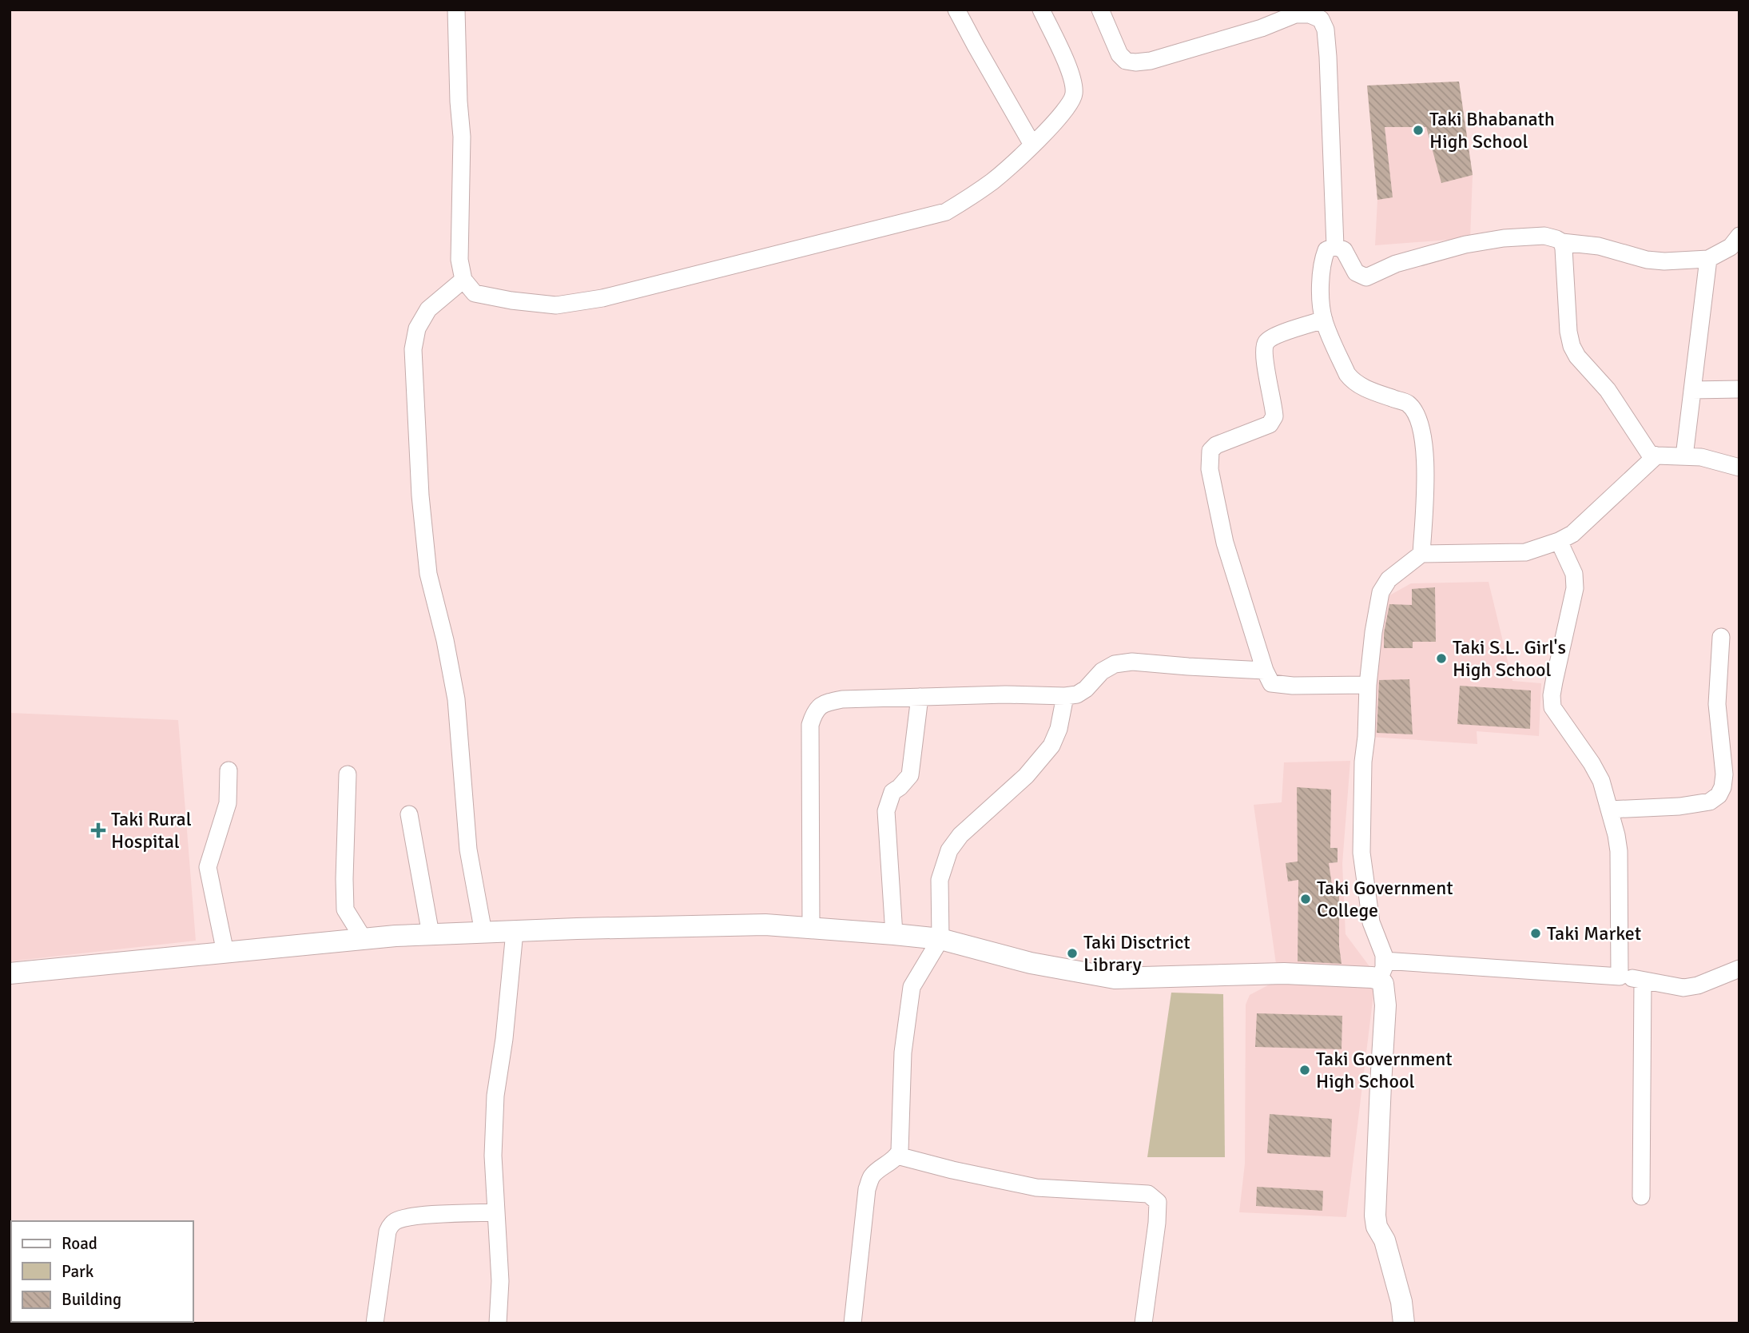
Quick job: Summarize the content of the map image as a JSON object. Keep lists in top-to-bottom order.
{
  "places": {
    "other": [
      "Taki Bhabanath High School",
      "Taki S.L. Girl's High School",
      "Taki Government College",
      "Taki Market",
      "Taki Disctrict Library",
      "Taki Government High School"
    ],
    "health": ["Taki Rural Hospital"]
  },
  "legend": ["Road", "Park", "Building"]
}
